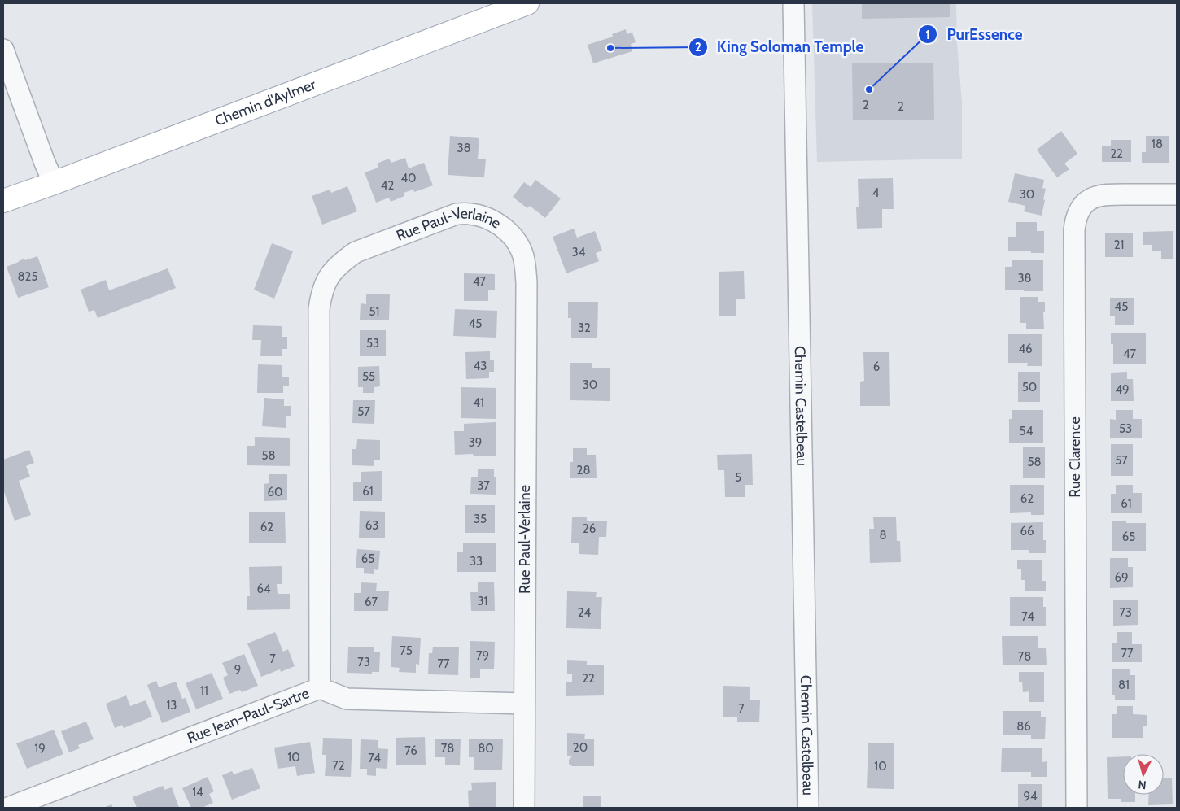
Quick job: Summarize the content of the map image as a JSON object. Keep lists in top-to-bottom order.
{
  "streets": {
    "main road": ["Chemin d'Aylmer"],
    "street": [
      "Rue Paul-Verlaine",
      "Chemin Castelbeau",
      "Rue Clarence",
      "Rue Jean-Paul-Sartre"
    ]
  },
  "crossings": [
    ["Rue Paul-Verlaine", "Rue Jean-Paul-Sartre"]
  ],
  "places": ["King Soloman Temple", "PurEssence"],
  "house_numbers": [
    "2",
    "2",
    "18",
    "38",
    "22",
    "40",
    "42",
    "4",
    "30",
    "21",
    "34",
    "825",
    "38",
    "47",
    "45",
    "51",
    "45",
    "32",
    "53",
    "46",
    "47",
    "43",
    "6",
    "55",
    "30",
    "50",
    "49",
    "41",
    "57",
    "53",
    "54",
    "39",
    "58",
    "57",
    "58",
    "28",
    "5",
    "37",
    "61",
    "60",
    "62",
    "61",
    "35",
    "63",
    "62",
    "26",
    "66",
    "8",
    "65",
    "65",
    "33",
    "69",
    "64",
    "31",
    "67",
    "24",
    "73",
    "74",
    "75",
    "77",
    "79",
    "78",
    "7",
    "73",
    "77",
    "9",
    "22",
    "81",
    "11",
    "13",
    "7",
    "86",
    "20",
    "19",
    "78",
    "80",
    "76",
    "10",
    "74",
    "72",
    "10",
    "14",
    "94"
  ],
  "north": "bottom"
}
